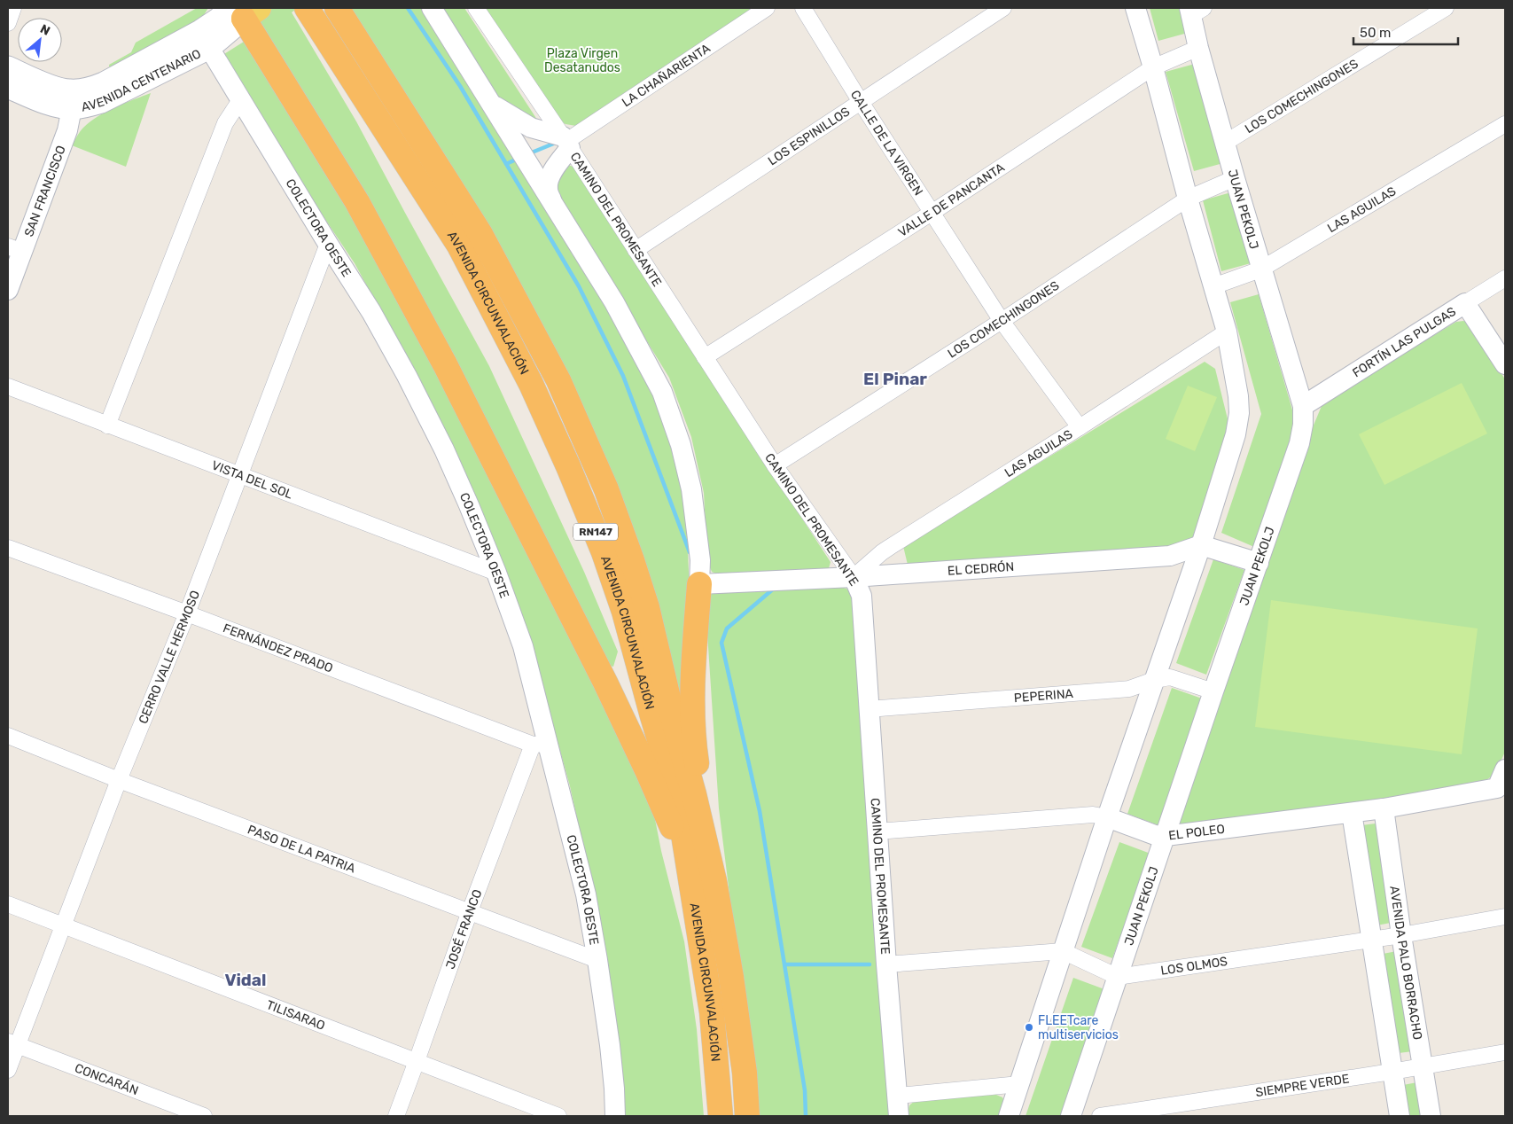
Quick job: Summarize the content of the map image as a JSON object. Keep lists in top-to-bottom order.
{
  "streets": {
    "highway": ["AVENIDA CIRCUNVALACIÓN", "RN147"],
    "main road": ["AVENIDA CENTENARIO"],
    "street": [
      "LA CHAÑARIENTA",
      "LOS COMECHINGONES",
      "LOS ESPINILLOS",
      "CALLE DE LA VIRGEN",
      "SAN FRANCISCO",
      "VALLE DE PANCANTA",
      "JUAN PEKOLJ",
      "LAS AGUILAS",
      "CAMINO DEL PROMESANTE",
      "COLECTORA OESTE",
      "FORTÍN LAS PULGAS",
      "VISTA DEL SOL",
      "EL CEDRÓN",
      "FERNÁNDEZ PRADO",
      "CERRO VALLE HERMOSO",
      "PEPERINA",
      "EL POLEO",
      "PASO DE LA PATRIA",
      "JOSÉ FRANCO",
      "AVENIDA PALO BORRACHO",
      "LOS OLMOS",
      "TILISARAO",
      "CONCARÁN",
      "SIEMPRE VERDE"
    ]
  },
  "crossings": [
    ["LA CHAÑARIENTA", "CAMINO DEL PROMESANTE"],
    ["AVENIDA CENTENARIO", "SAN FRANCISCO"],
    ["AVENIDA CENTENARIO", "COLECTORA OESTE"],
    ["LOS COMECHINGONES", "CALLE DE LA VIRGEN"],
    ["LOS COMECHINGONES", "JUAN PEKOLJ"],
    ["LOS COMECHINGONES", "CAMINO DEL PROMESANTE"],
    ["LOS ESPINILLOS", "CALLE DE LA VIRGEN"],
    ["LOS ESPINILLOS", "CAMINO DEL PROMESANTE"],
    ["CALLE DE LA VIRGEN", "VALLE DE PANCANTA"],
    ["CALLE DE LA VIRGEN", "LAS AGUILAS"],
    ["VALLE DE PANCANTA", "JUAN PEKOLJ"],
    ["VALLE DE PANCANTA", "CAMINO DEL PROMESANTE"],
    ["JUAN PEKOLJ", "LAS AGUILAS"],
    ["JUAN PEKOLJ", "FORTÍN LAS PULGAS"],
    ["JUAN PEKOLJ", "PEPERINA"],
    ["JUAN PEKOLJ", "EL POLEO"],
    ["JUAN PEKOLJ", "LOS OLMOS"],
    ["LAS AGUILAS", "CAMINO DEL PROMESANTE"],
    ["LAS AGUILAS", "EL CEDRÓN"],
    ["CAMINO DEL PROMESANTE", "EL CEDRÓN"],
    ["CAMINO DEL PROMESANTE", "PEPERINA"],
    ["CAMINO DEL PROMESANTE", "EL POLEO"],
    ["COLECTORA OESTE", "VISTA DEL SOL"],
    ["COLECTORA OESTE", "FERNÁNDEZ PRADO"],
    ["COLECTORA OESTE", "CERRO VALLE HERMOSO"],
    ["COLECTORA OESTE", "PASO DE LA PATRIA"],
    ["COLECTORA OESTE", "JOSÉ FRANCO"],
    ["VISTA DEL SOL", "CERRO VALLE HERMOSO"],
    ["FERNÁNDEZ PRADO", "CERRO VALLE HERMOSO"],
    ["FERNÁNDEZ PRADO", "JOSÉ FRANCO"],
    ["CERRO VALLE HERMOSO", "PASO DE LA PATRIA"],
    ["CERRO VALLE HERMOSO", "TILISARAO"],
    ["CERRO VALLE HERMOSO", "CONCARÁN"],
    ["EL POLEO", "AVENIDA PALO BORRACHO"],
    ["PASO DE LA PATRIA", "JOSÉ FRANCO"],
    ["JOSÉ FRANCO", "TILISARAO"],
    ["AVENIDA PALO BORRACHO", "LOS OLMOS"],
    ["AVENIDA PALO BORRACHO", "SIEMPRE VERDE"]
  ],
  "districts": ["El Pinar", "Vidal"],
  "parks": ["Plaza Virgen Desatanudos"],
  "places": ["FLEETcare multiservicios"],
  "scale_bar": "50 m",
  "north": "top right"
}
